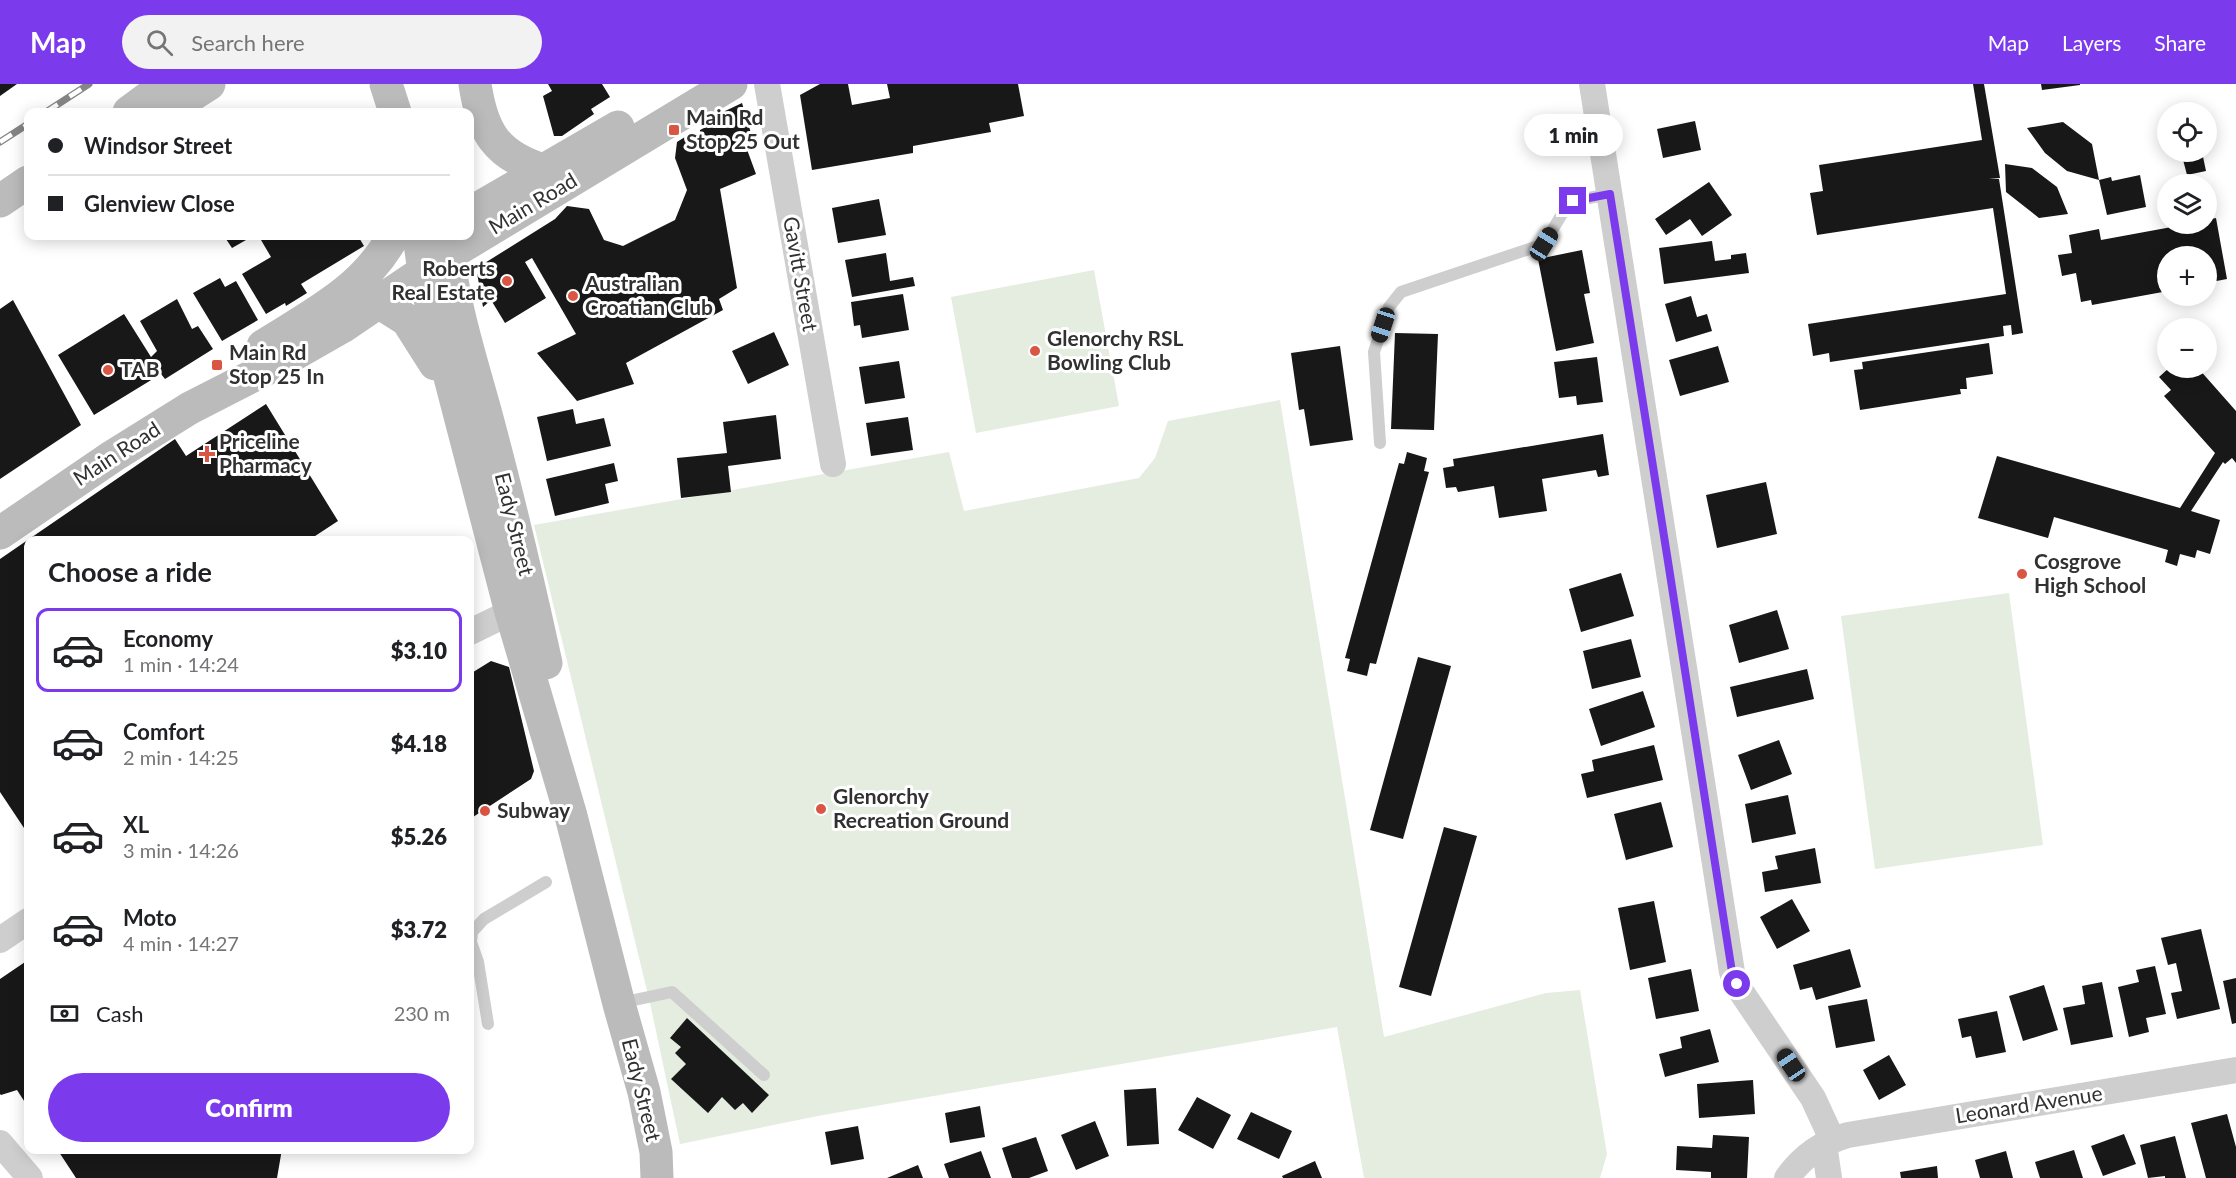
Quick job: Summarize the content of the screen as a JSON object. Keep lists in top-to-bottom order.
{
  "streets": {
    "main road": ["Main Road", "Eady Street"],
    "street": ["Gavitt Street", "Leonard Avenue"]
  },
  "crossings": [
    ["Main Road", "Eady Street"]
  ],
  "places": {
    "transit": ["Main Rd Stop 25 Out", "Main Rd Stop 25 In"],
    "other": [
      "Roberts Real Estate",
      "Australian Croatian Club",
      "Glenorchy RSL Bowling Club",
      "TAB",
      "Cosgrove High School",
      "Glenorchy Recreation Ground",
      "Subway"
    ],
    "health": ["Priceline Pharmacy"]
  },
  "page": {
    "header": "Map",
    "search": "Search here",
    "nav": ["Map", "Layers", "Share"],
    "map_buttons": ["+", "−"],
    "banner": ["Windsor Street", "Glenview Close"],
    "bubble": "1 min",
    "heading": "Choose a ride",
    "list": [
      {
        "name": "Economy",
        "note": "1 min · 14:24",
        "value": "$3.10"
      },
      {
        "name": "Comfort",
        "note": "2 min · 14:25",
        "value": "$4.18"
      },
      {
        "name": "XL",
        "note": "3 min · 14:26",
        "value": "$5.26"
      },
      {
        "name": "Moto",
        "note": "4 min · 14:27",
        "value": "$3.72"
      }
    ],
    "pay": ["Cash", "230 m"],
    "buttons": "Confirm"
  }
}
